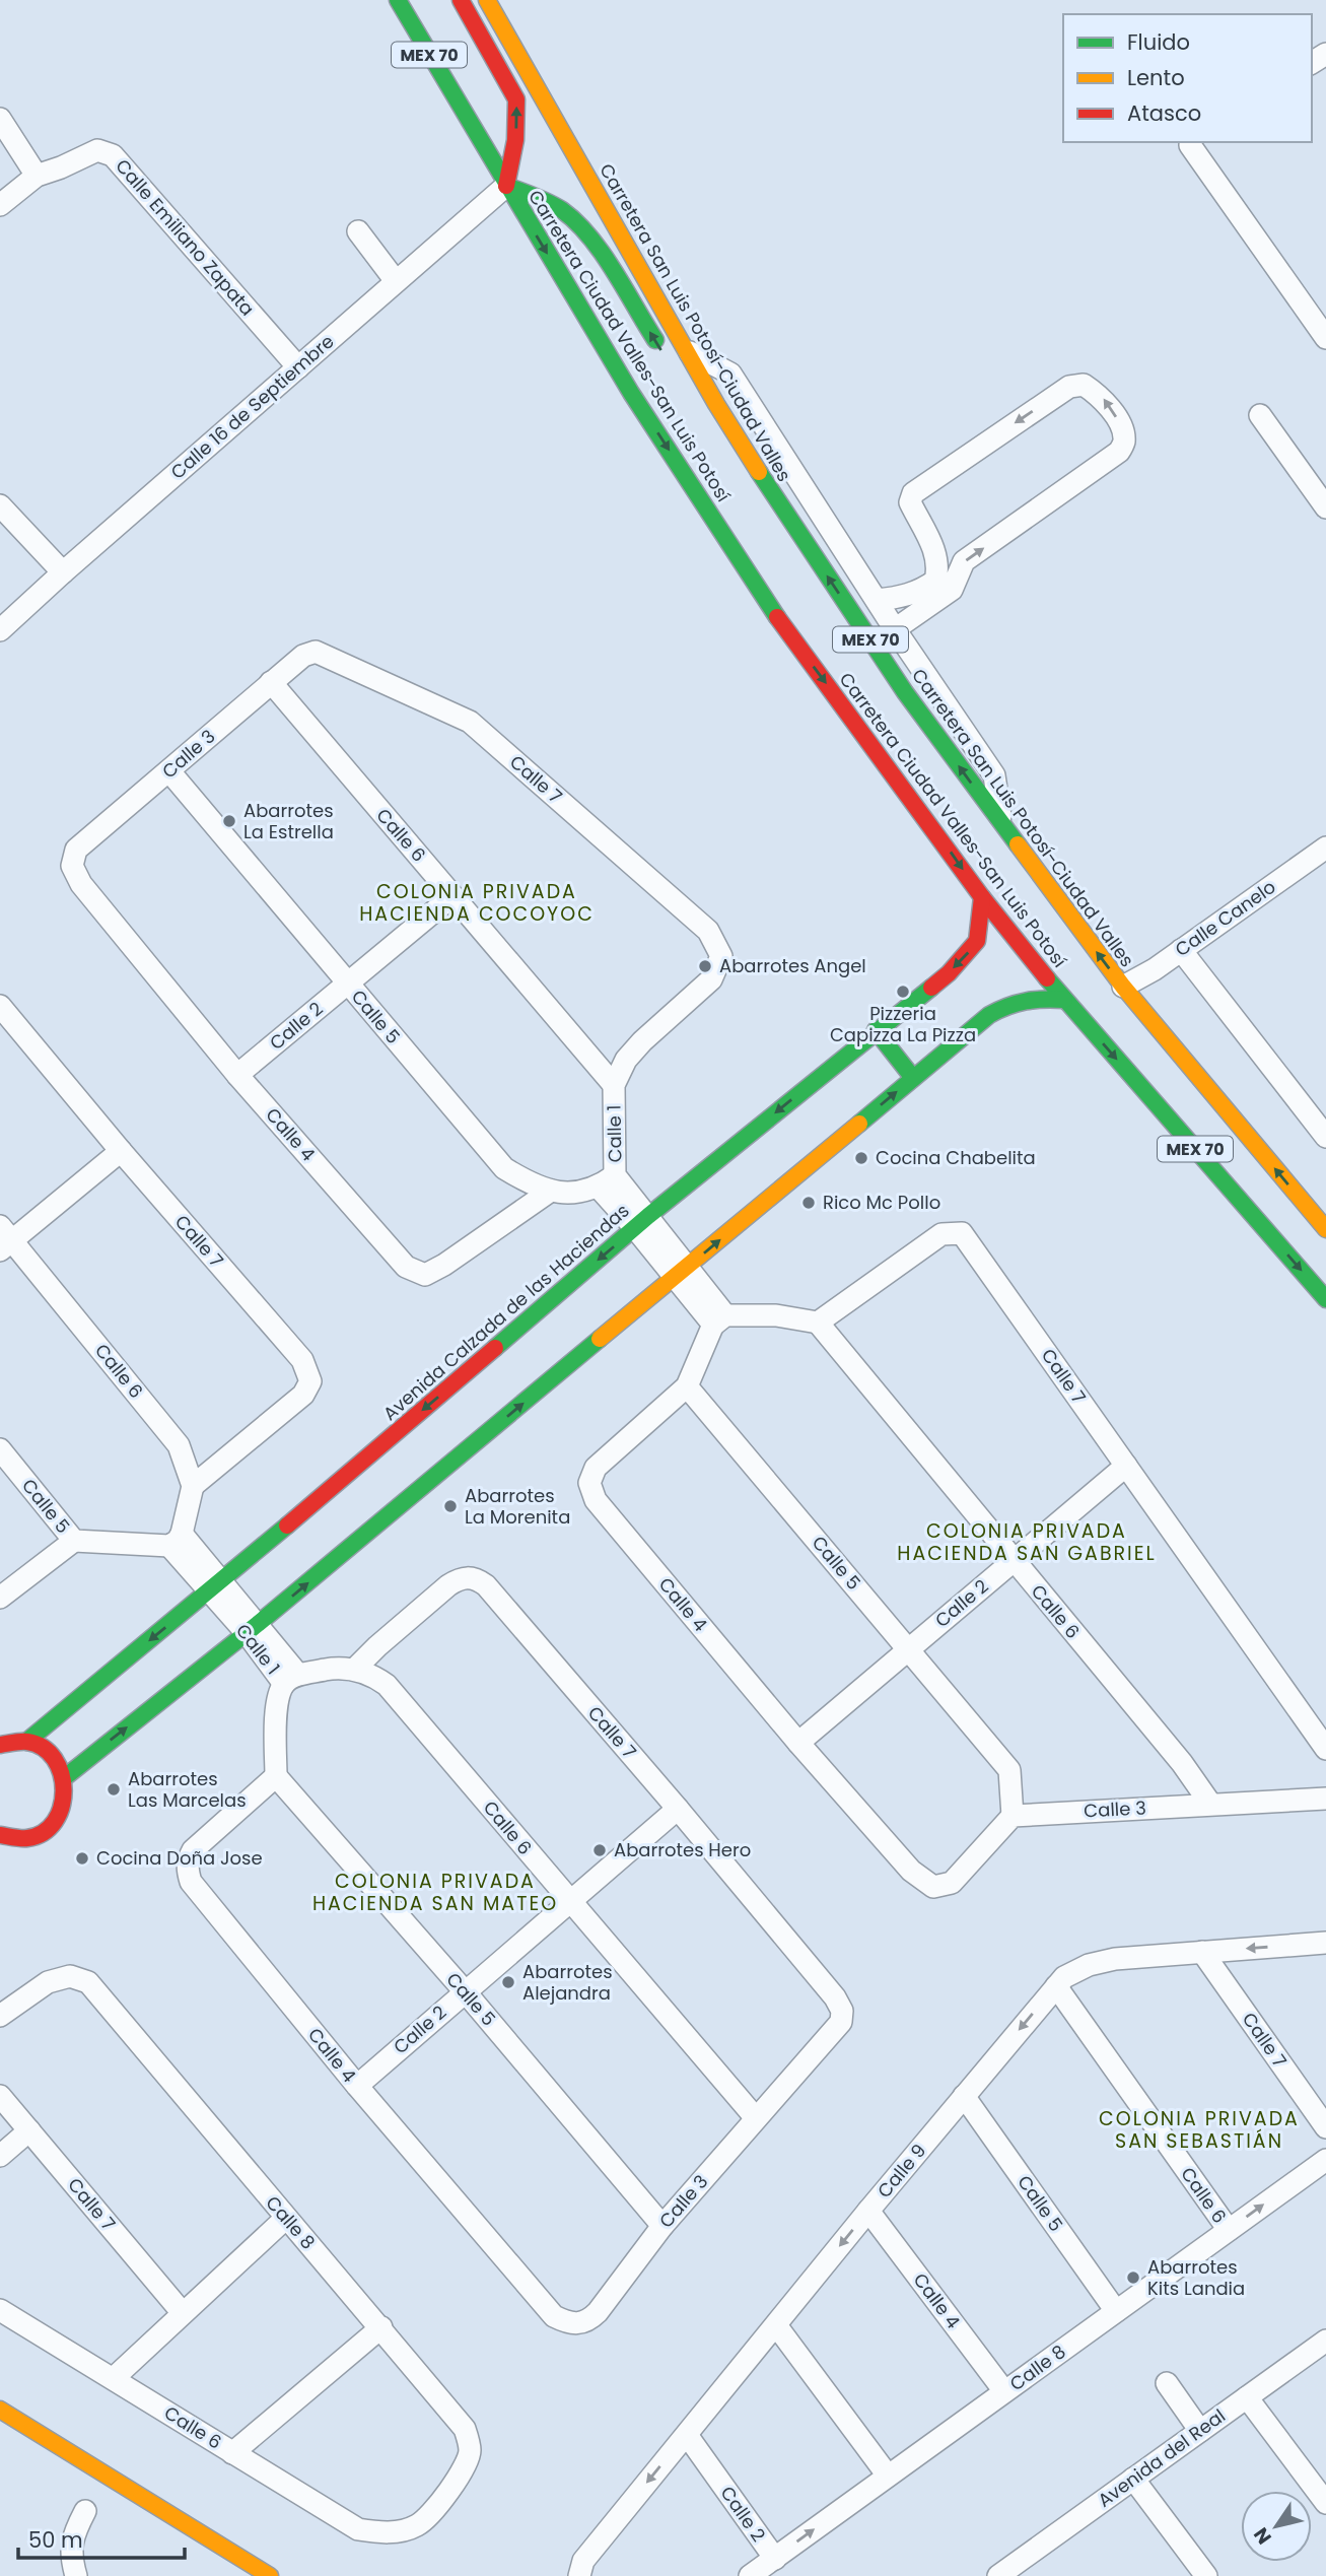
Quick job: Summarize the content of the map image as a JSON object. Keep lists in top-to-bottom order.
{
  "streets": {
    "main road": [
      "MEX 70",
      "Carretera San Luis Potosí-Ciudad Valles",
      "Carretera Ciudad Valles-San Luis Potosí",
      "Avenida Calzada de las Haciendas"
    ],
    "street": [
      "Calle Emiliano Zapata",
      "Calle 16 de Septiembre",
      "Calle 3",
      "Calle 7",
      "Calle 6",
      "Calle Canelo",
      "Calle 5",
      "Calle 2",
      "Calle 1",
      "Calle 4",
      "Calle 9",
      "Calle 8",
      "Avenida del Real"
    ]
  },
  "crossings": [
    ["Calle Emiliano Zapata", "Calle 16 de Septiembre"],
    ["Carretera San Luis Potosí-Ciudad Valles", "Calle Canelo"],
    ["Carretera Ciudad Valles-San Luis Potosí", "Calle 16 de Septiembre"],
    ["Carretera Ciudad Valles-San Luis Potosí", "Avenida Calzada de las Haciendas"],
    ["Calle 3", "Calle 7"],
    ["Calle 3", "Calle 6"],
    ["Calle 3", "Calle 5"],
    ["Calle 3", "Calle 4"],
    ["Calle 7", "Calle 6"],
    ["Calle 7", "Calle 2"],
    ["Calle 7", "Calle 1"],
    ["Calle 7", "Calle 9"],
    ["Calle 6", "Calle 2"],
    ["Calle 6", "Calle 1"],
    ["Calle 6", "Calle 9"],
    ["Calle 6", "Calle 8"],
    ["Calle 5", "Calle 2"],
    ["Calle 5", "Calle 1"],
    ["Calle 5", "Calle 4"],
    ["Calle 5", "Calle 9"],
    ["Calle 5", "Calle 8"],
    ["Calle 2", "Calle 4"],
    ["Calle 2", "Calle 9"],
    ["Calle 2", "Calle 8"],
    ["Calle 1", "Calle 4"],
    ["Calle 1", "Avenida Calzada de las Haciendas"],
    ["Calle 4", "Calle 9"],
    ["Calle 4", "Calle 8"]
  ],
  "one_way": ["Carretera San Luis Potosí-Ciudad Valles", "Carretera Ciudad Valles-San Luis Potosí", "Calle 9"],
  "districts": [
    "COLONIA PRIVADA HACIENDA COCOYOC",
    "COLONIA PRIVADA HACIENDA SAN GABRIEL",
    "COLONIA PRIVADA HACIENDA SAN MATEO",
    "COLONIA PRIVADA SAN SEBASTIÁN"
  ],
  "places": [
    "Abarrotes La Estrella",
    "Abarrotes Angel",
    "Pizzeria Capizza La Pizza",
    "Cocina Chabelita",
    "Rico Mc Pollo",
    "Abarrotes La Morenita",
    "Abarrotes Las Marcelas",
    "Abarrotes Hero",
    "Cocina Doña Jose",
    "Abarrotes Alejandra",
    "Abarrotes Kits Landia"
  ],
  "legend": ["Fluido", "Lento", "Atasco"],
  "scale_bar": "50 m",
  "north": "bottom left"
}
